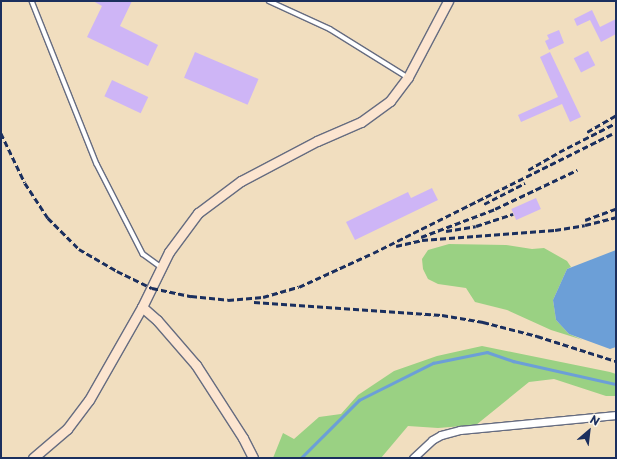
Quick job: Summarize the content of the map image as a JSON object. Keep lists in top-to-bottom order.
{
  "north": "top right"
}
